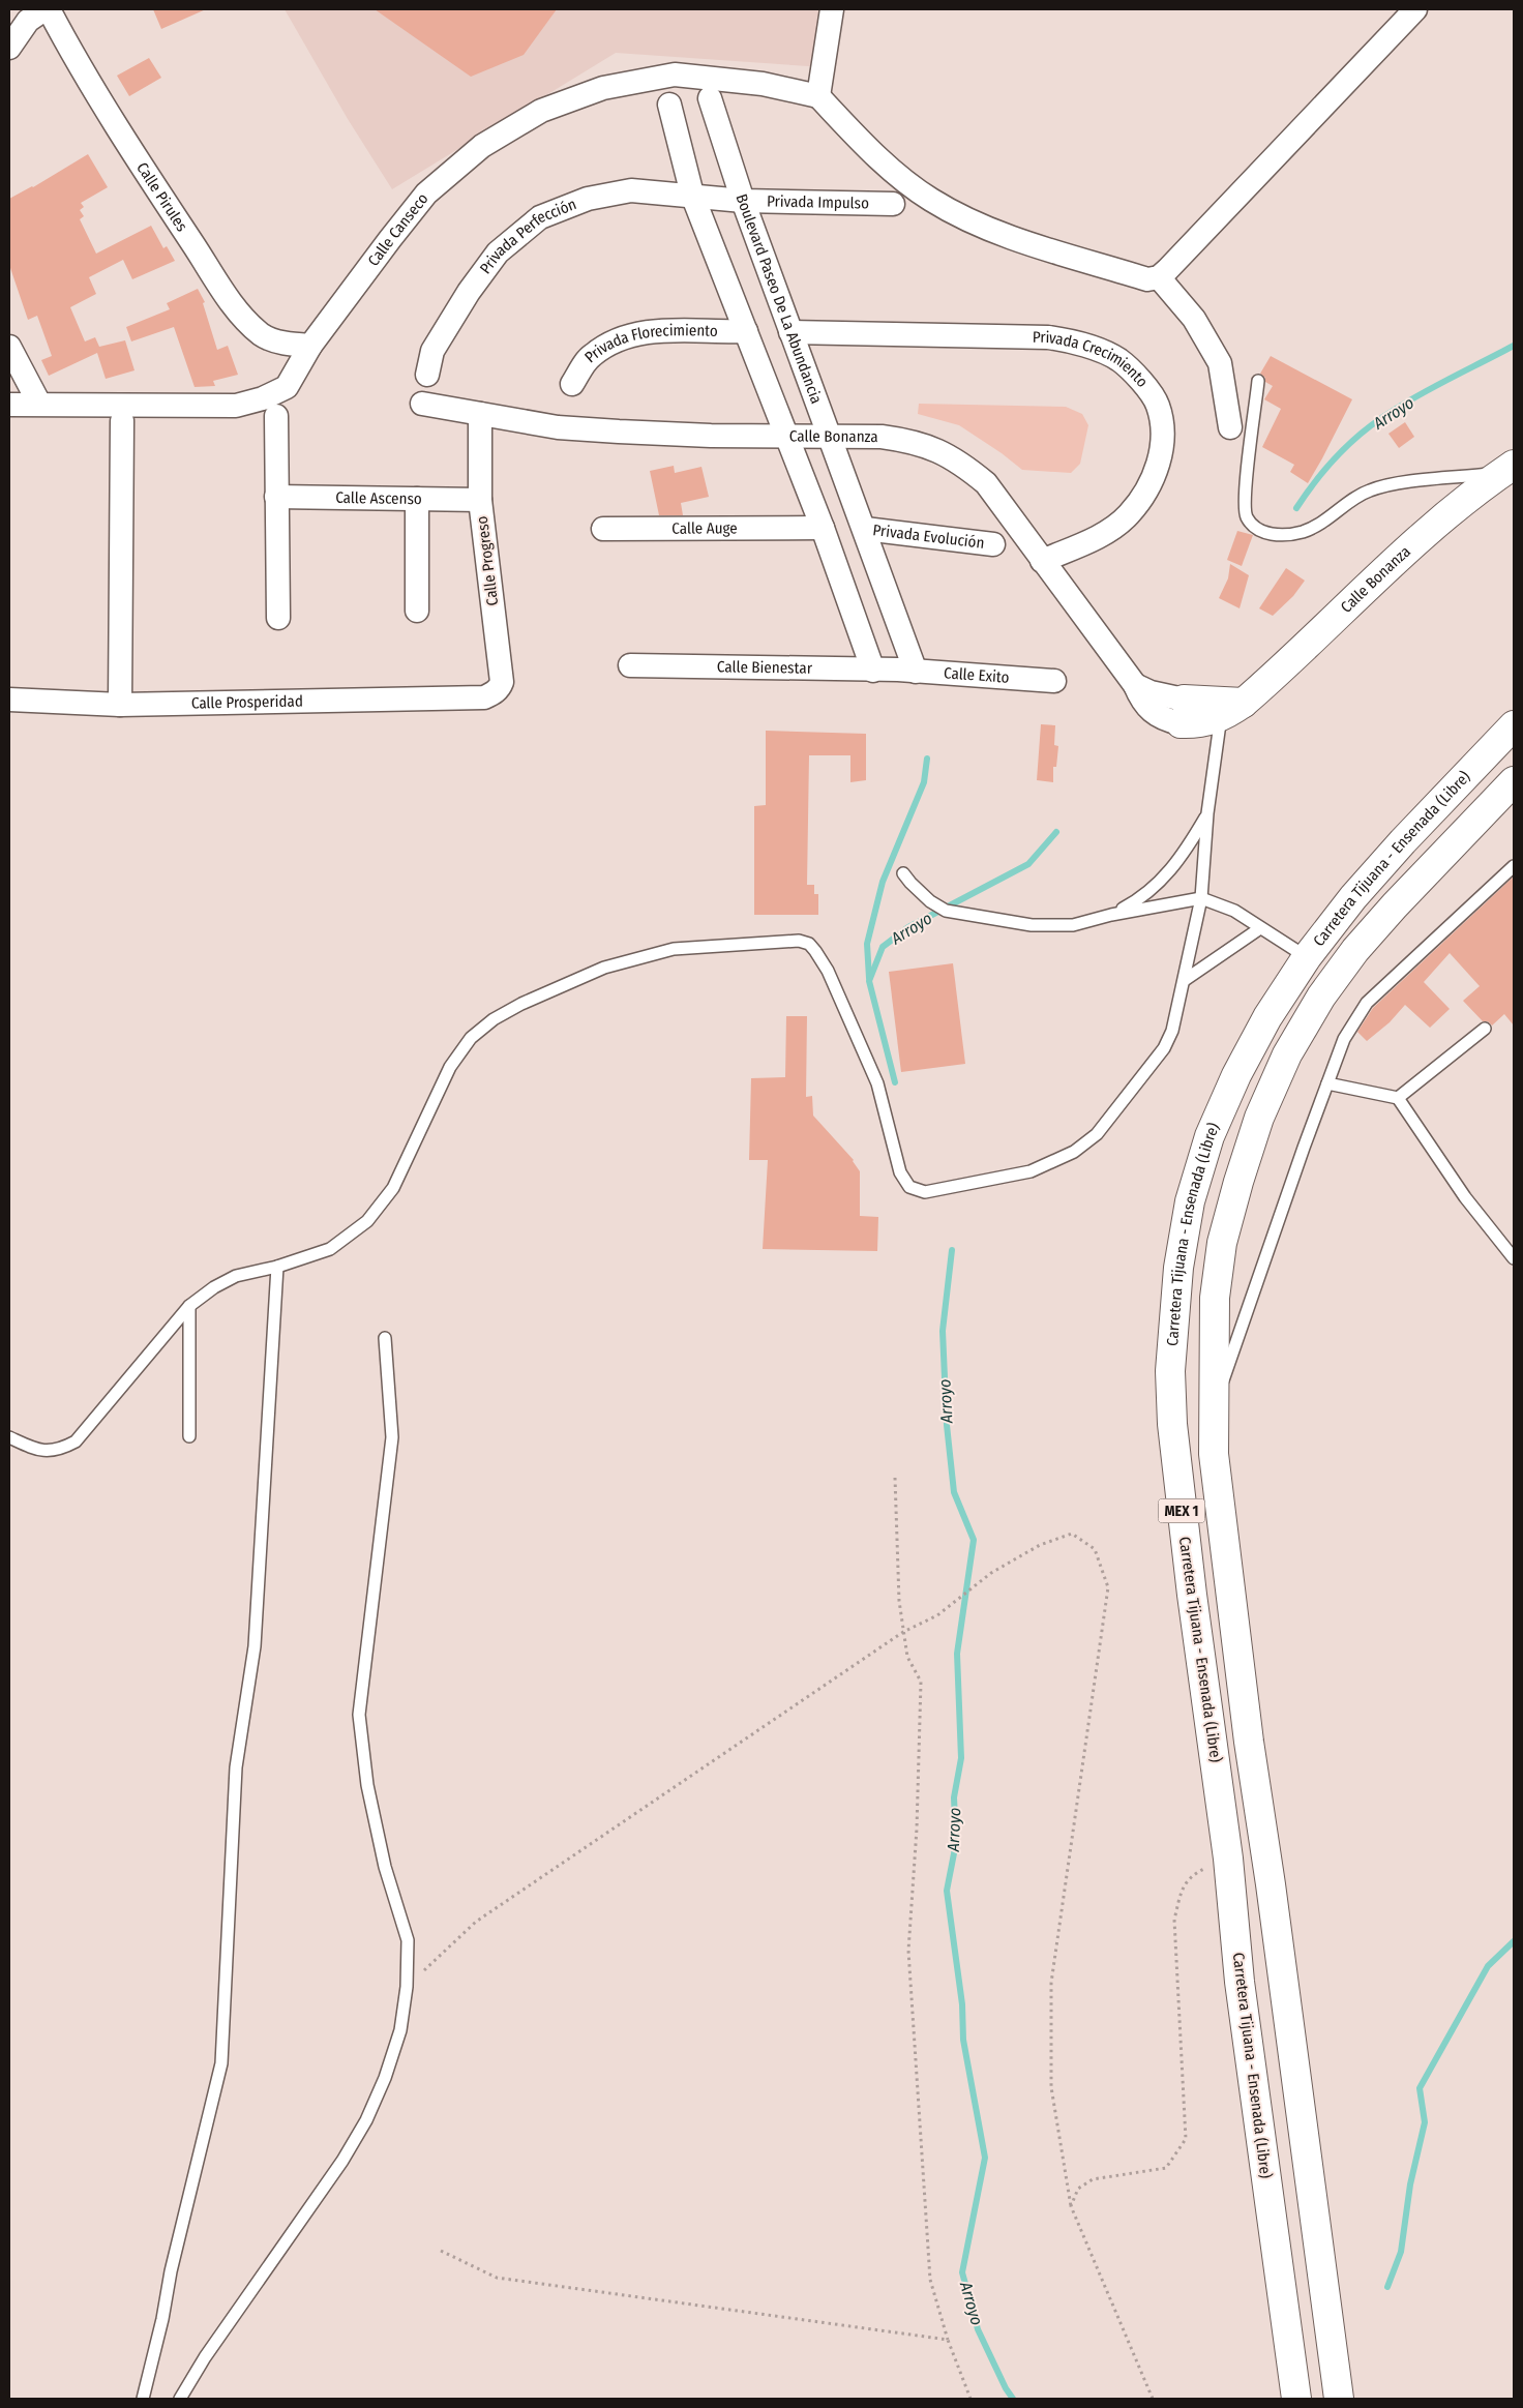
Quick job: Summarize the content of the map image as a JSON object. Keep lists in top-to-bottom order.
{
  "streets": {
    "main road": ["Calle Bonanza", "Carretera Tijuana - Ensenada (Libre)", "MEX 1"],
    "street": [
      "Calle Pirules",
      "Privada Impulso",
      "Calle Canseco",
      "Privada Perfección",
      "Boulevard Paseo De La Abundancia",
      "Privada Florecimiento",
      "Privada Crecimiento",
      "Calle Ascenso",
      "Calle Auge",
      "Privada Evolución",
      "Calle Progreso",
      "Calle Bienestar",
      "Calle Exito",
      "Calle Prosperidad"
    ]
  },
  "crossings": [
    ["Calle Pirules", "Calle Canseco"],
    ["Privada Impulso", "Privada Perfección"],
    ["Privada Impulso", "Boulevard Paseo De La Abundancia"],
    ["Privada Perfección", "Boulevard Paseo De La Abundancia"],
    ["Boulevard Paseo De La Abundancia", "Privada Crecimiento"],
    ["Boulevard Paseo De La Abundancia", "Calle Bonanza"],
    ["Boulevard Paseo De La Abundancia", "Privada Evolución"],
    ["Boulevard Paseo De La Abundancia", "Calle Bienestar"],
    ["Boulevard Paseo De La Abundancia", "Calle Exito"],
    ["Privada Crecimiento", "Calle Bonanza"],
    ["Calle Bonanza", "Calle Progreso"],
    ["Calle Ascenso", "Calle Progreso"],
    ["Calle Progreso", "Calle Prosperidad"],
    ["Calle Bienestar", "Calle Exito"]
  ],
  "water": ["Arroyo"]
}
